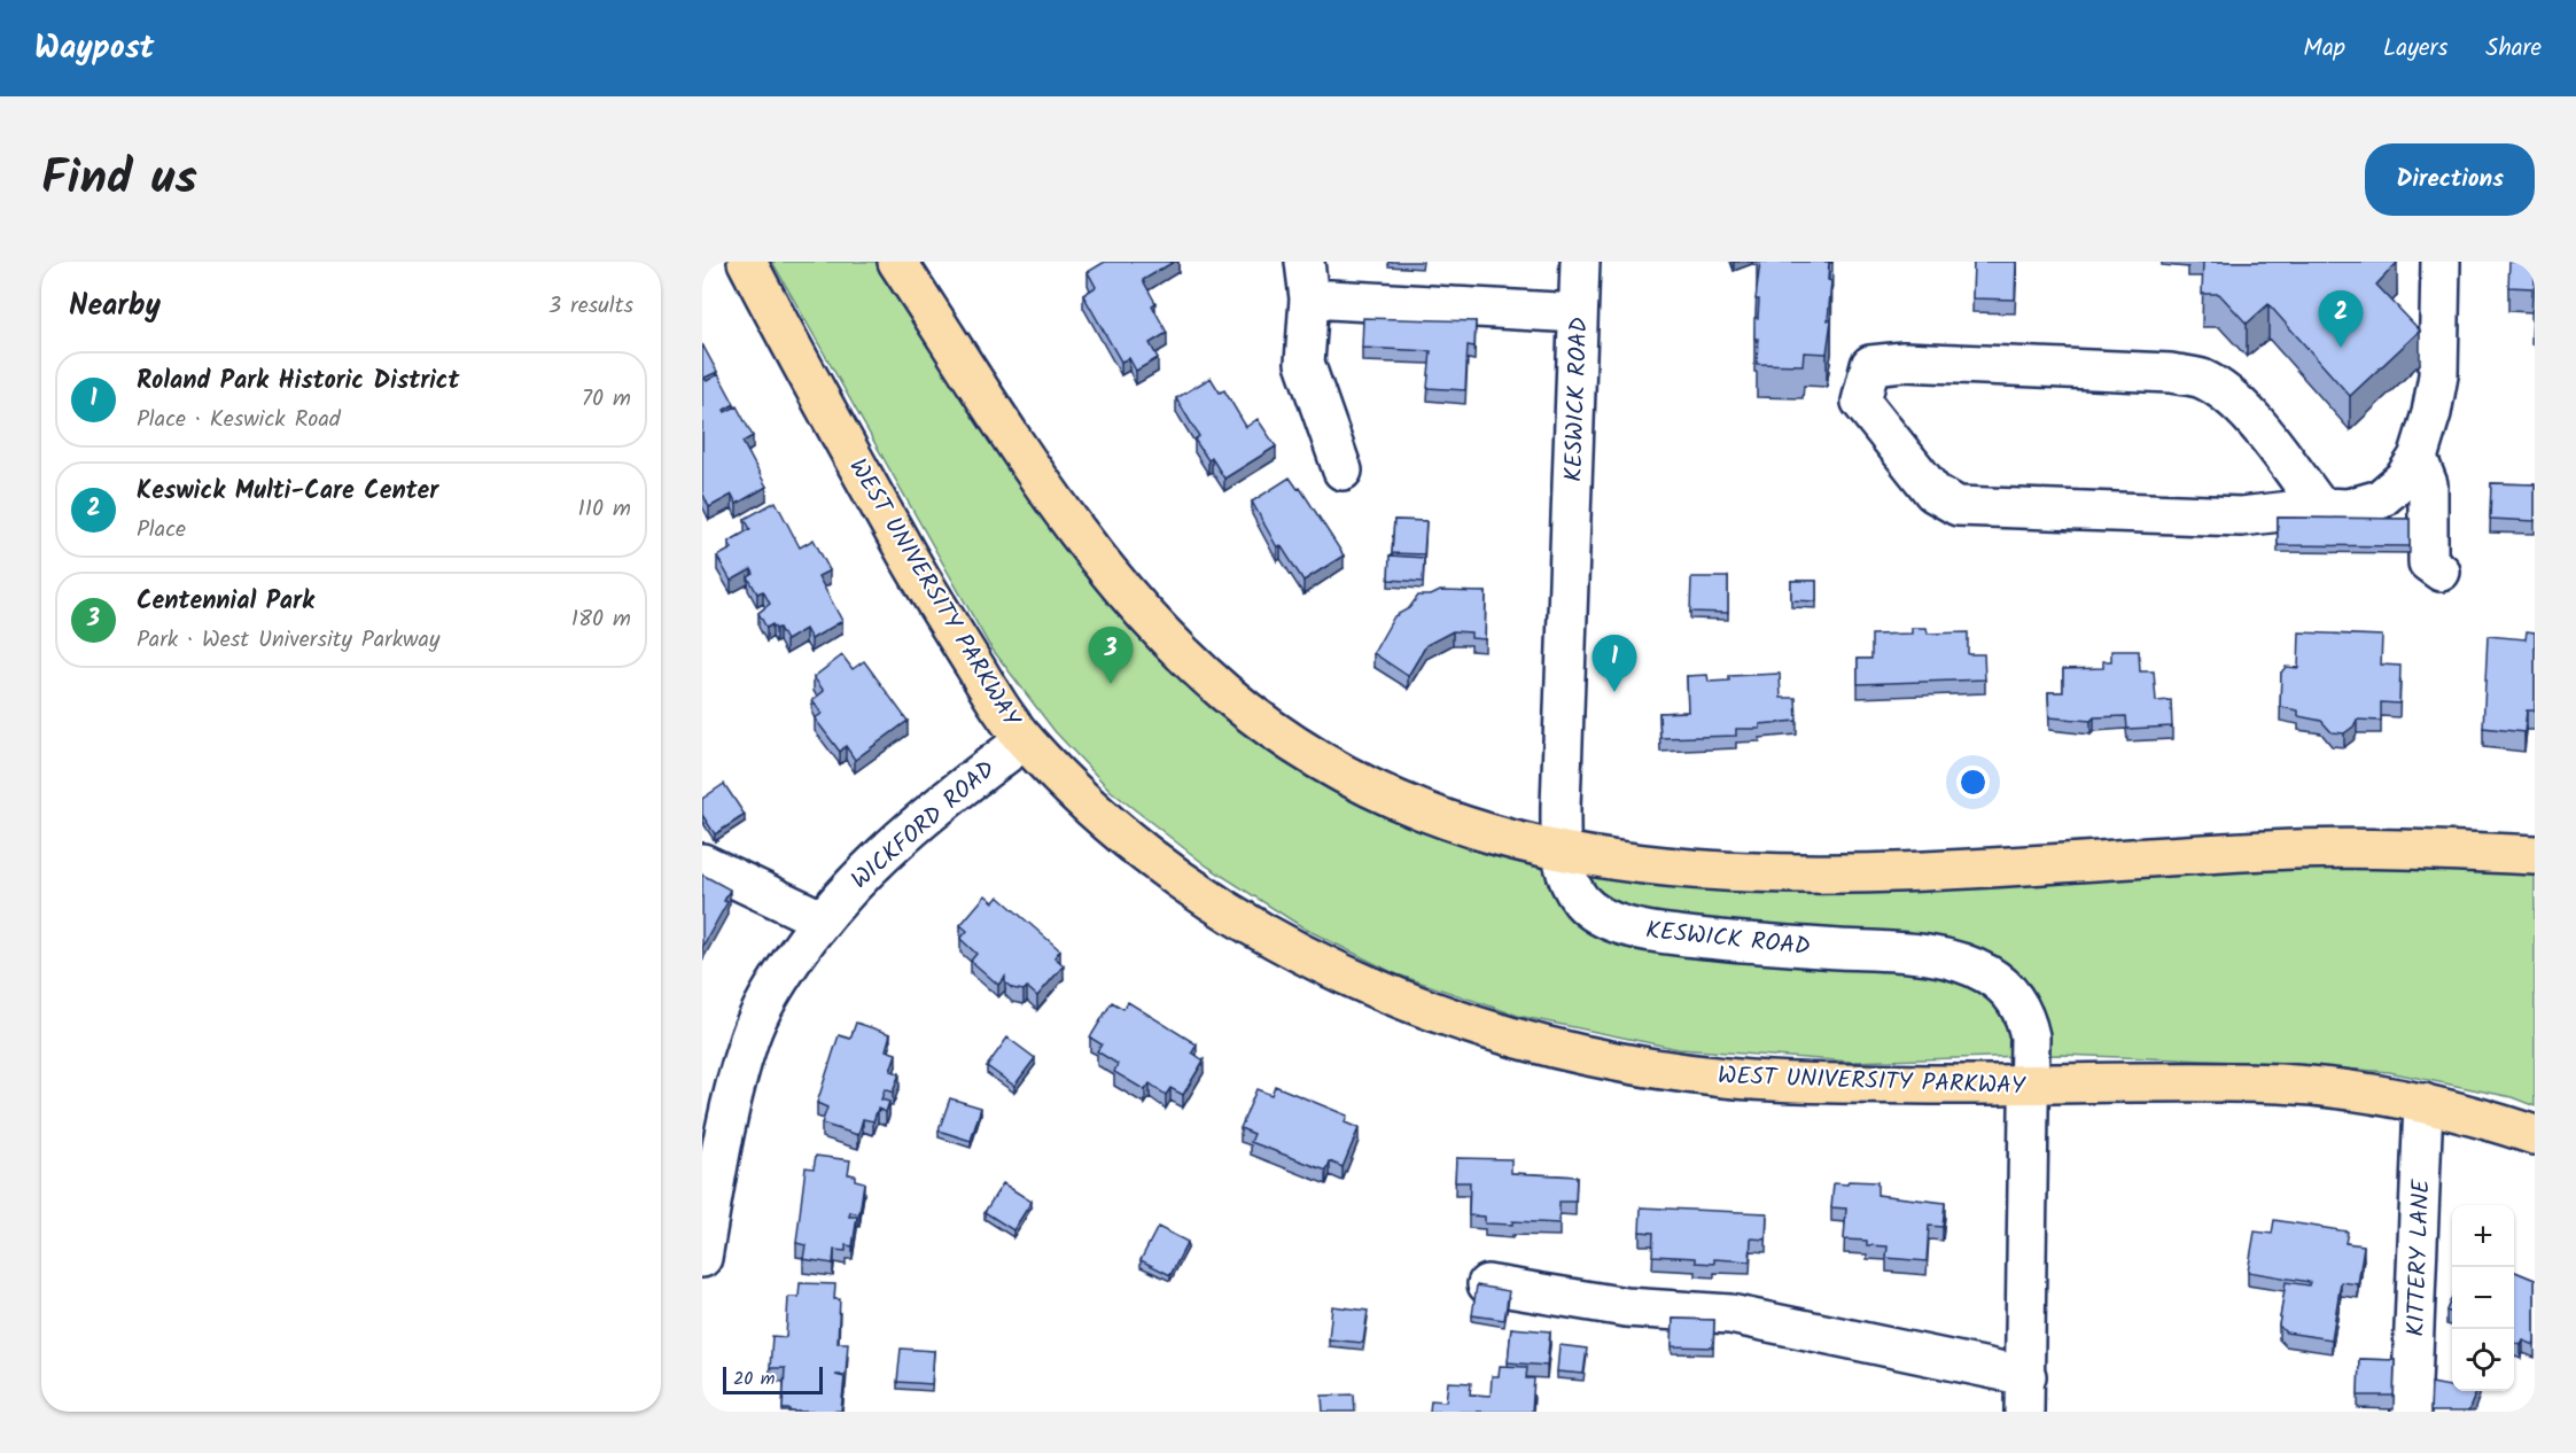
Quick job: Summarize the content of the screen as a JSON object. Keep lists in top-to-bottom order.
{
  "streets": {
    "main road": ["WEST UNIVERSITY PARKWAY"],
    "street": ["KESWICK ROAD", "WICKFORD ROAD", "KITTERY LANE"]
  },
  "crossings": [
    ["KESWICK ROAD", "WEST UNIVERSITY PARKWAY"],
    ["WEST UNIVERSITY PARKWAY", "WICKFORD ROAD"],
    ["WEST UNIVERSITY PARKWAY", "KITTERY LANE"]
  ],
  "scale_bar": "20 m",
  "page": {
    "header": "Waypost",
    "nav": ["Map", "Layers", "Share"],
    "title": "Find us",
    "buttons": "Directions",
    "heading": ["Nearby", "3 results"],
    "pins": ["2", "3", "1"],
    "list": [
      {
        "mark": "1",
        "name": "Roland Park Historic District",
        "note": "Place · Keswick Road",
        "value": "70 m"
      },
      {
        "mark": "2",
        "name": "Keswick Multi-Care Center",
        "note": "Place",
        "value": "110 m"
      },
      {
        "mark": "3",
        "name": "Centennial Park",
        "note": "Park · West University Parkway",
        "value": "180 m"
      }
    ],
    "map_buttons": ["+", "−"],
    "scale": "20 m"
  }
}
